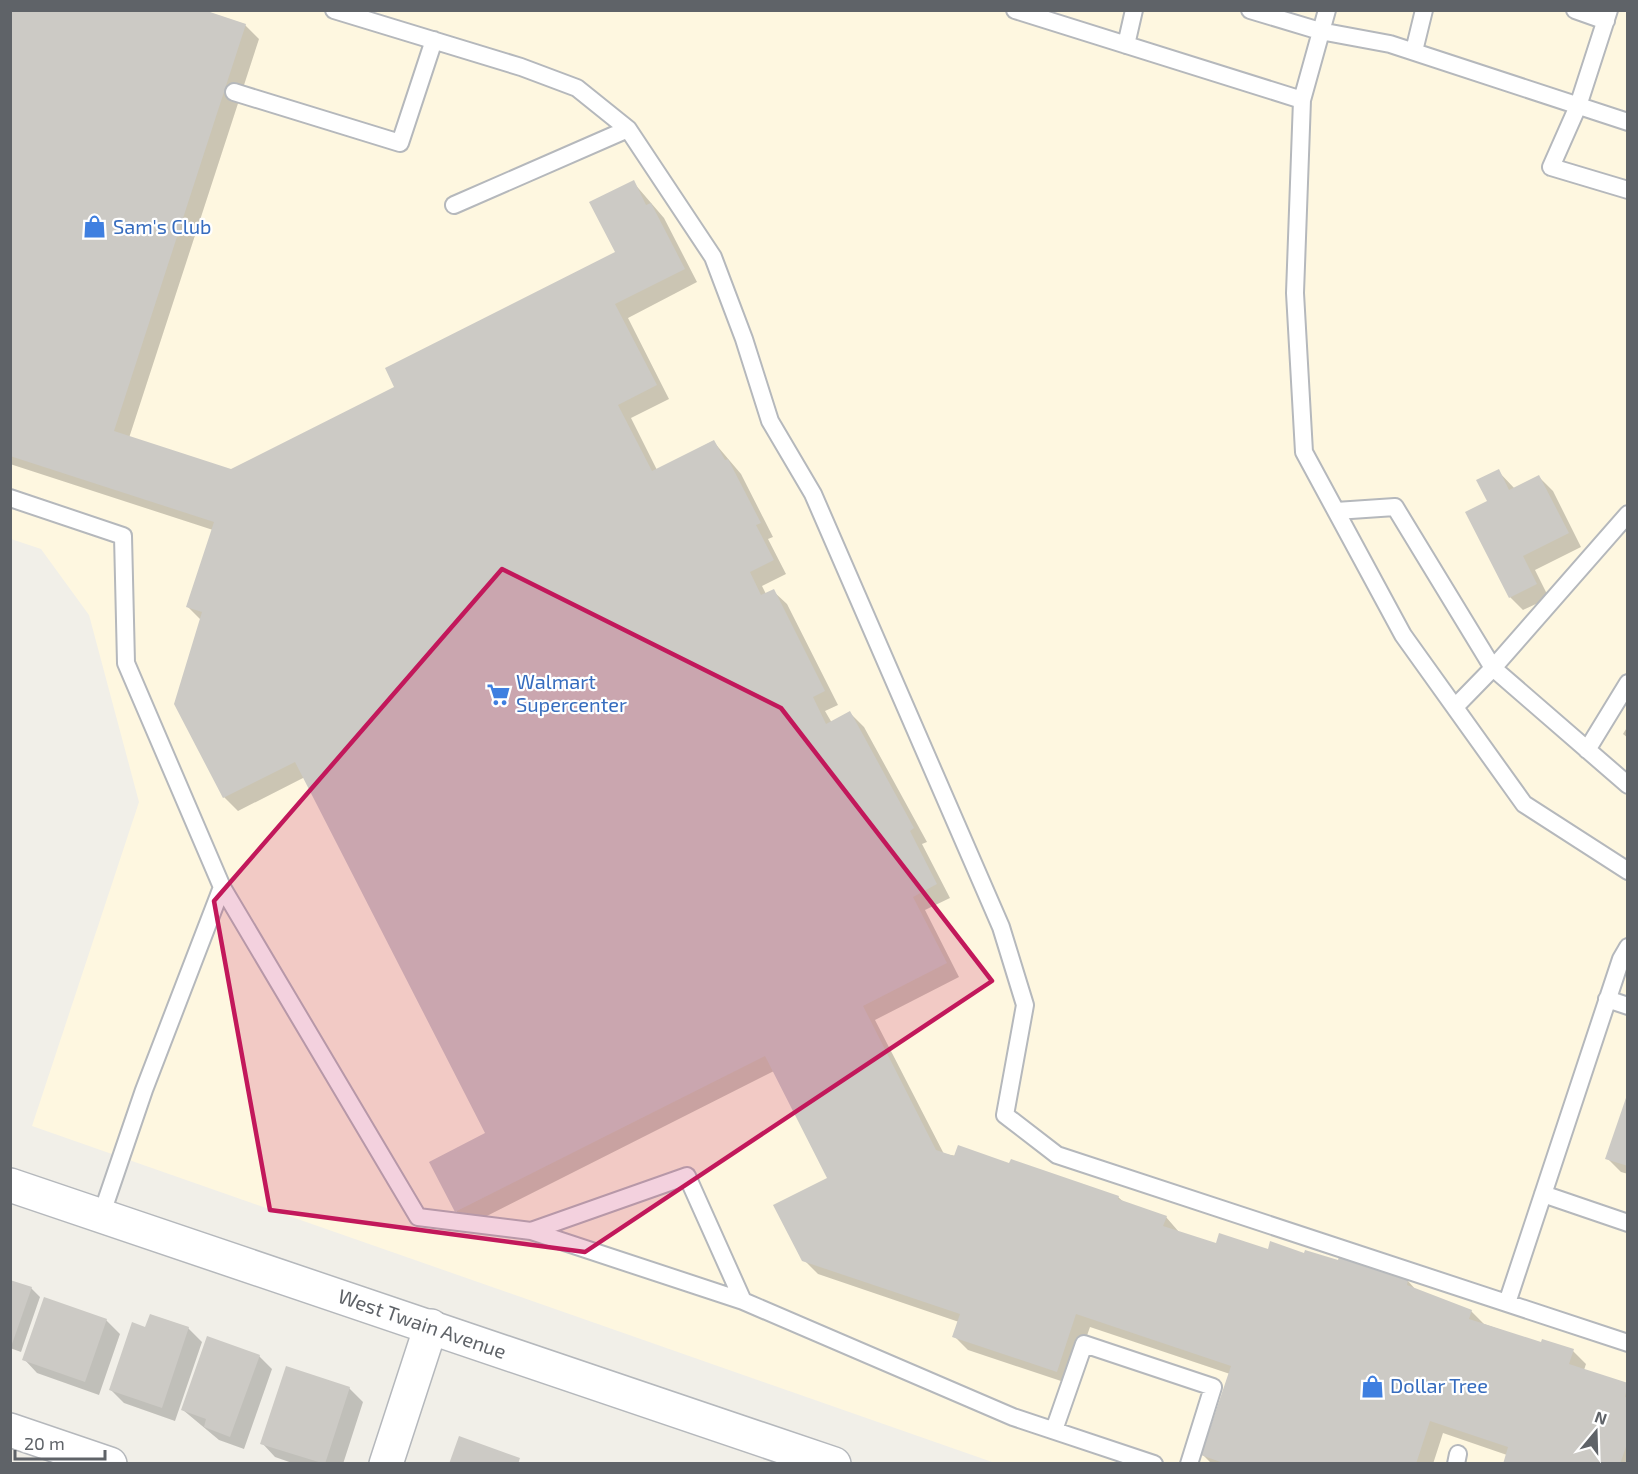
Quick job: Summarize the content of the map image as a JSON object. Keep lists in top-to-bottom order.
{
  "streets": {
    "street": ["West Twain Avenue"]
  },
  "places": {
    "shop": ["Sam's Club", "Dollar Tree"],
    "supermarket": ["Walmart Supercenter"]
  },
  "scale_bar": "20 m",
  "north": "top"
}
